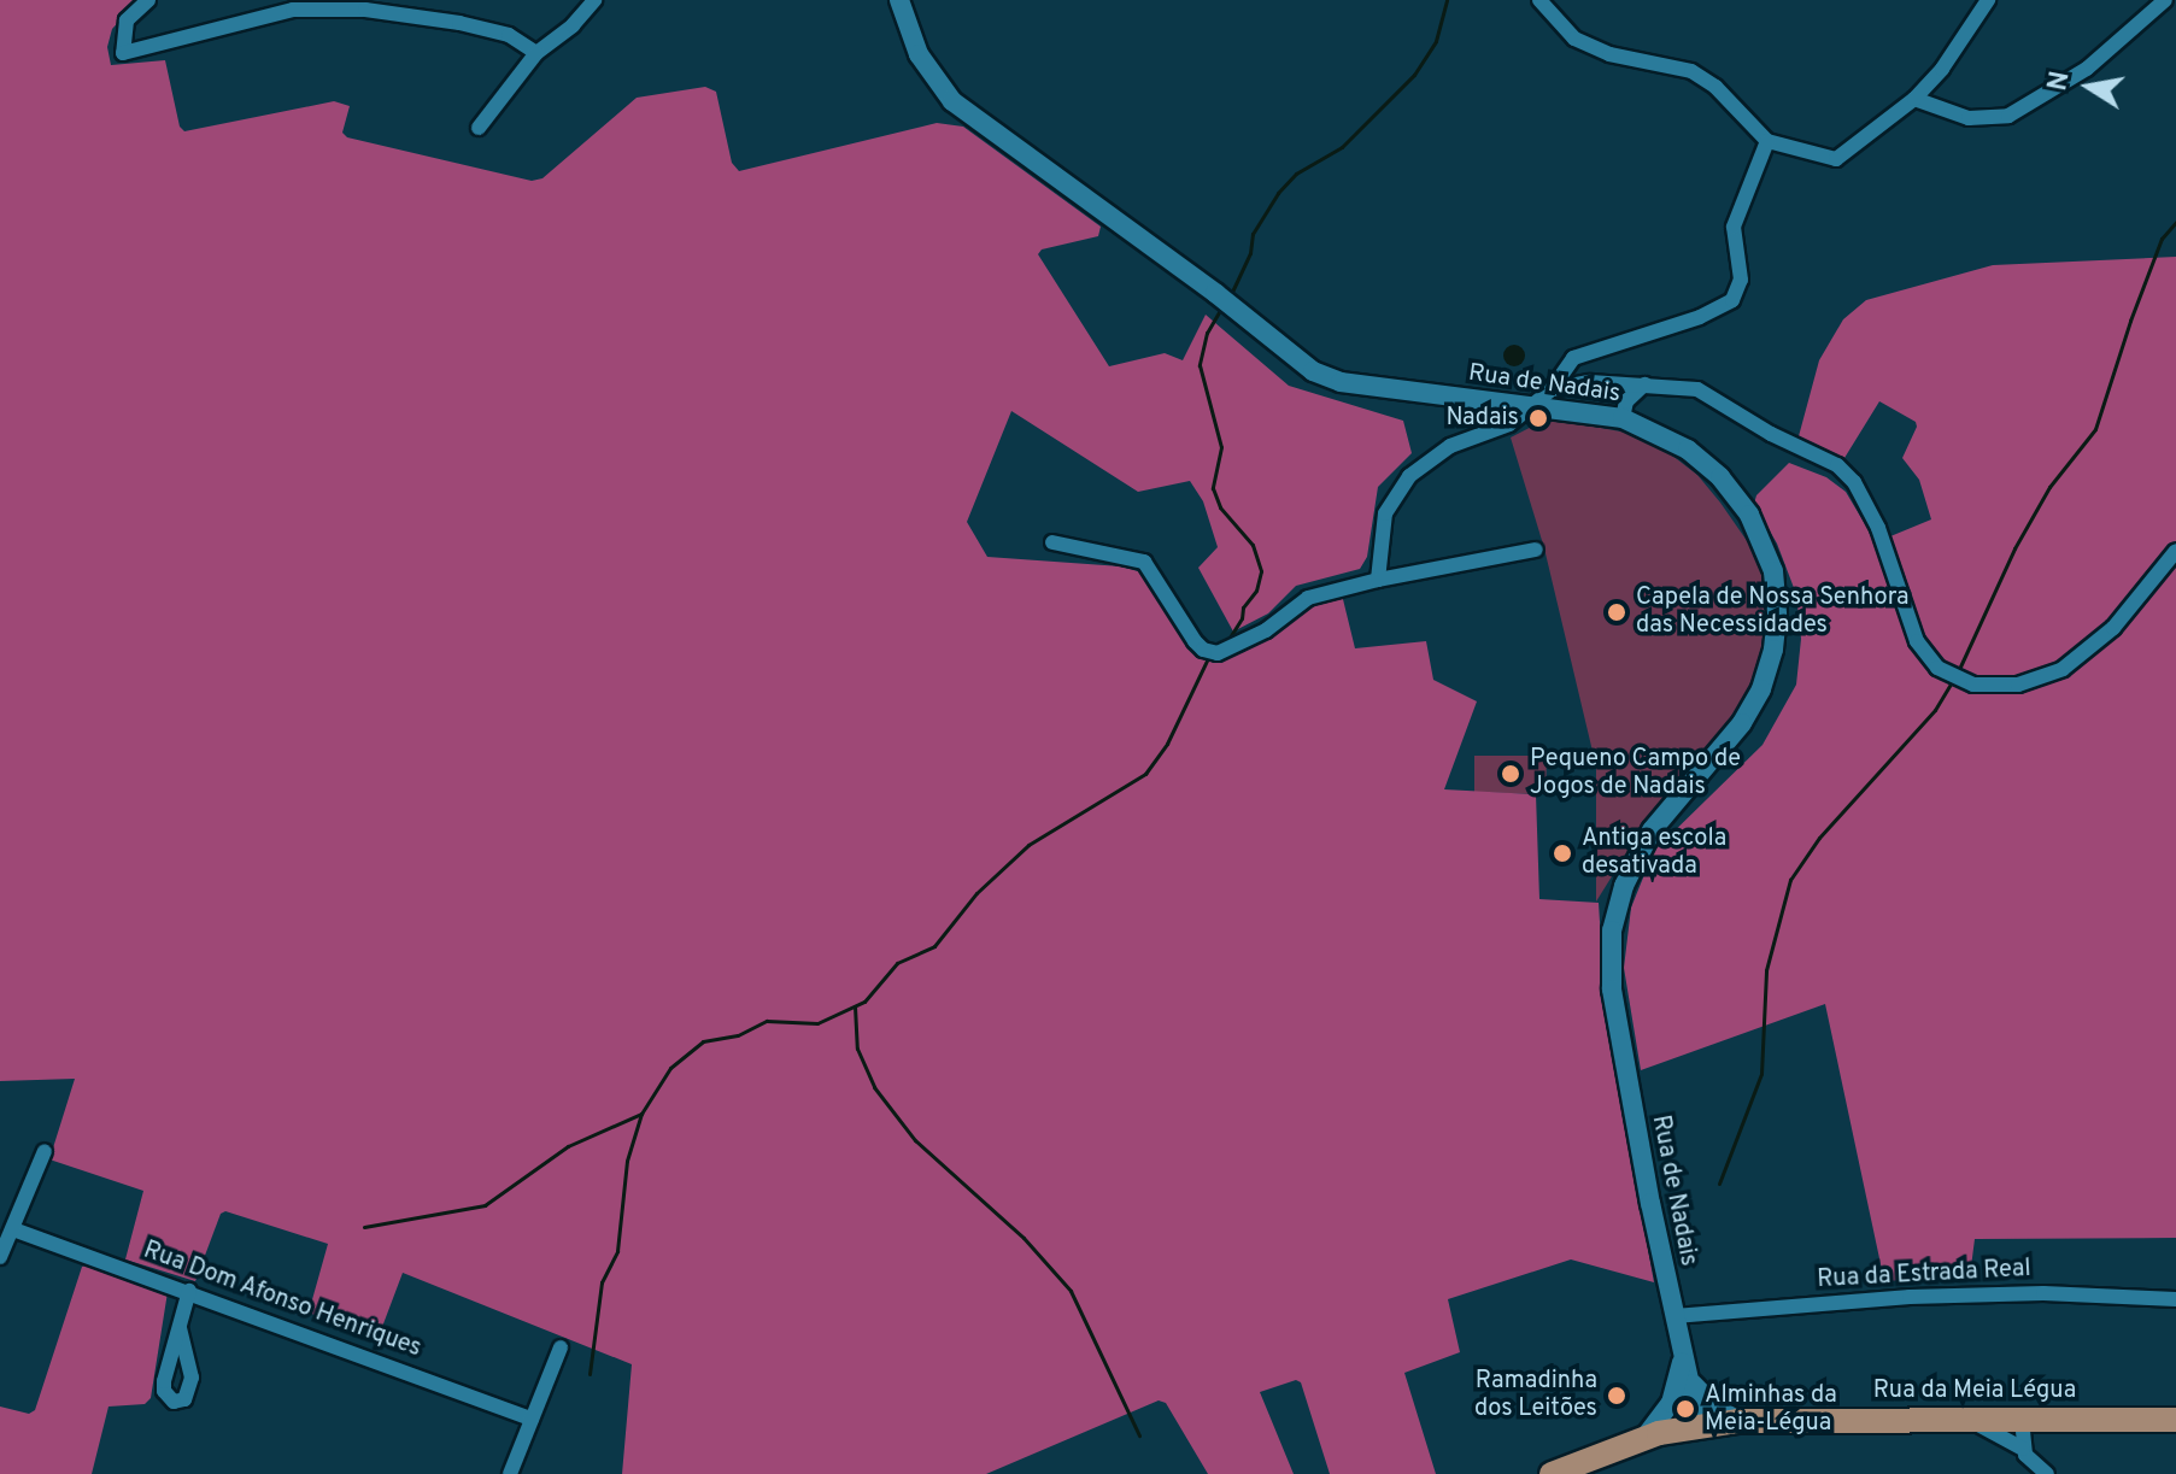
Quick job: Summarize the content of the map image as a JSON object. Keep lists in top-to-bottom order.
{
  "streets": {
    "main road": ["Rua da Meia Légua"],
    "street": ["Rua de Nadais", "Rua da Estrada Real", "Rua Dom Afonso Henriques"]
  },
  "crossings": [
    ["Rua de Nadais", "Rua da Estrada Real"],
    ["Rua de Nadais", "Rua da Meia Légua"]
  ],
  "places": [
    "Nadais",
    "Capela de Nossa Senhora das Necessidades",
    "Pequeno Campo de Jogos de Nadais",
    "Antiga escola desativada",
    "Ramadinha dos Leitões",
    "Alminhas da Meia-Légua"
  ],
  "north": "left"
}
